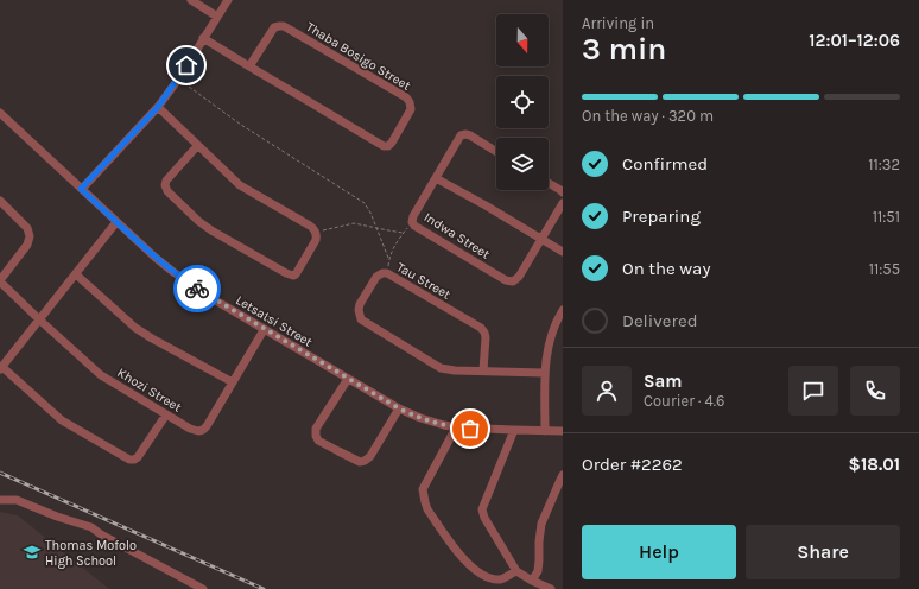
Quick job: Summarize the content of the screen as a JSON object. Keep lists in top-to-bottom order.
{
  "streets": {
    "street": [
      "Thaba Bosigo Street",
      "Indwa Street",
      "Tau Street",
      "Letsatsi Street",
      "Khozi Street"
    ]
  },
  "crossings": [
    ["Letsatsi Street", "Khozi Street"]
  ],
  "places": {
    "school or university": ["Thomas Mofolo High School"]
  },
  "north": "bottom",
  "page": {
    "heading": ["3 min", "Arriving in", "12:01–12:06"],
    "panel": [
      "Sam",
      "Courier · 4.6",
      "Order #2262",
      "$18.01"
    ],
    "bar": "On the way · 320 m",
    "list": [
      ["Confirmed", "11:32"],
      ["Preparing", "11:51"],
      ["On the way", "11:55"],
      "Delivered"
    ],
    "buttons": ["Help", "Share"]
  }
}
